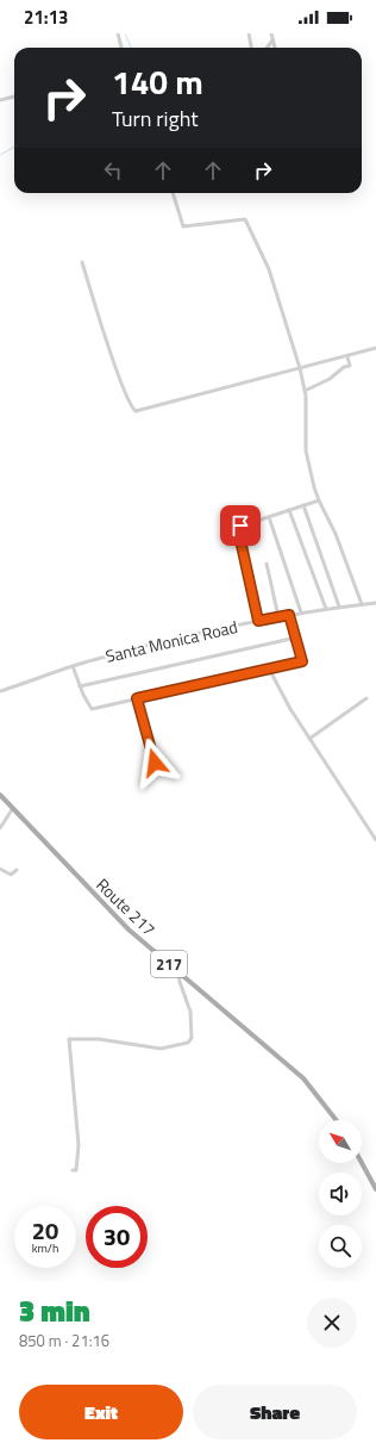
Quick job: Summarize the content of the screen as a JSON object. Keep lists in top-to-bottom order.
{
  "streets": {
    "main road": ["Route 217", "217"],
    "street": ["Santa Monica Road"]
  },
  "north": "top left",
  "page": {
    "status": "21:13",
    "turn": ["140 m", "Turn right"],
    "speed": "20 km/h",
    "limit": "30",
    "heading": ["3 min", "850 m · 21:16"],
    "buttons": ["Exit", "Share"]
  }
}
